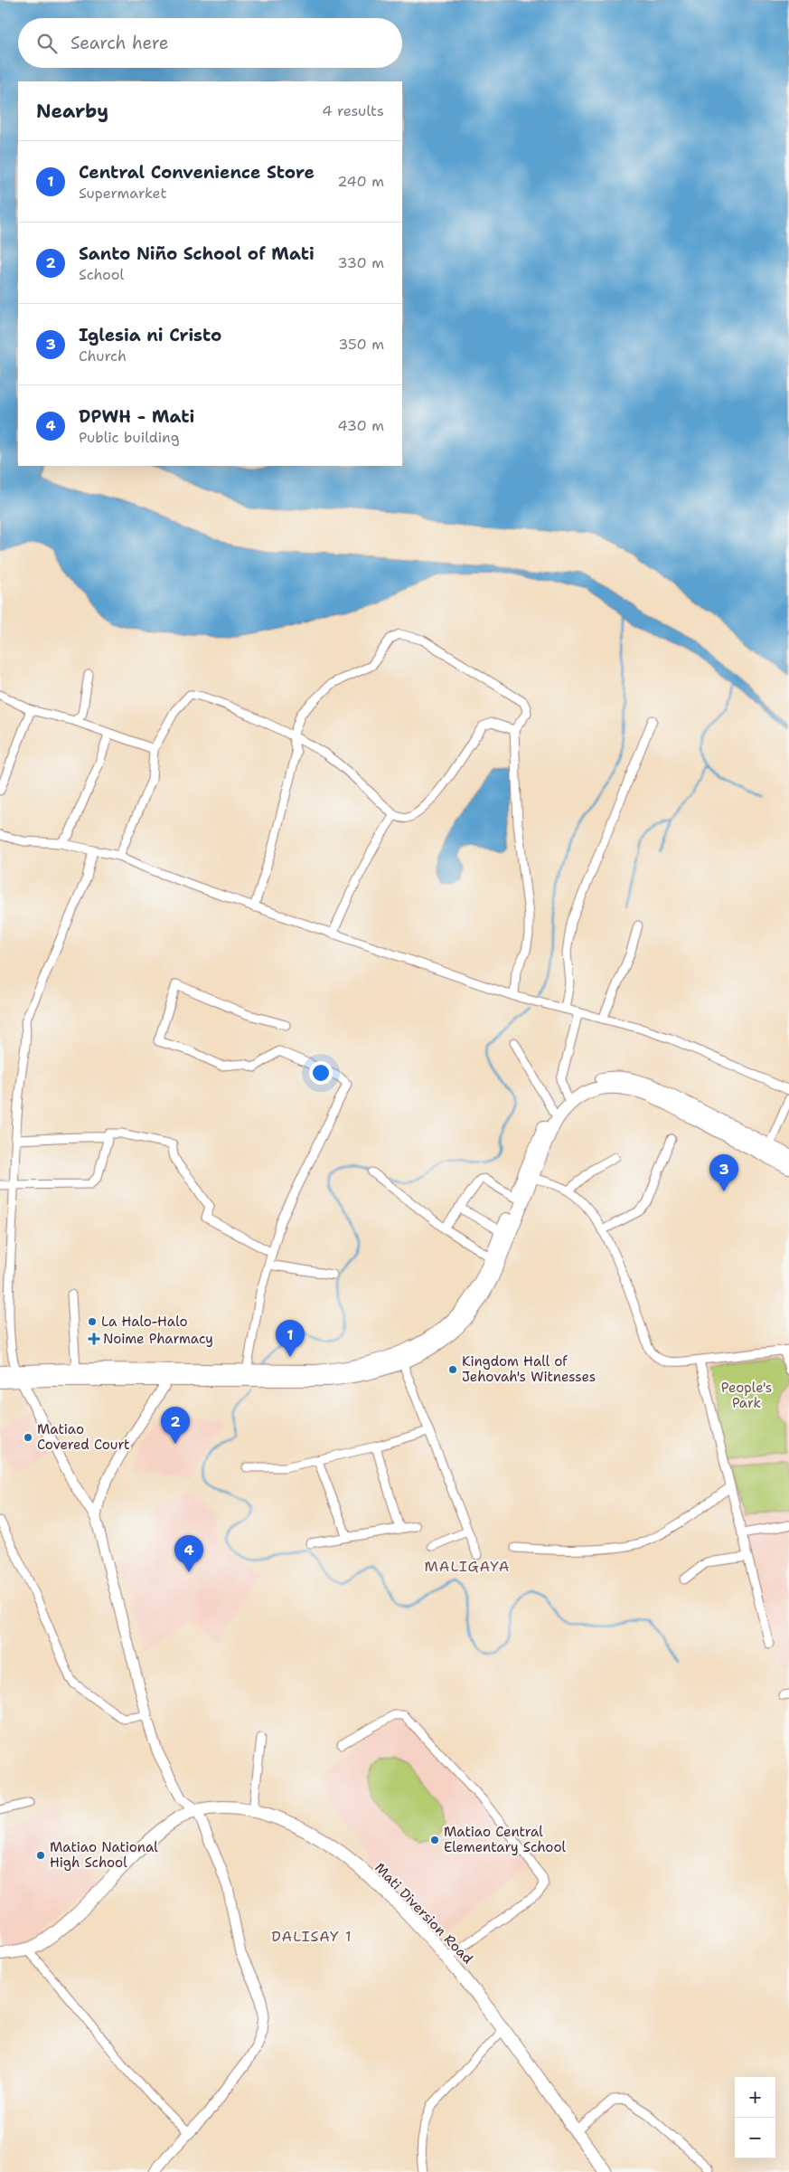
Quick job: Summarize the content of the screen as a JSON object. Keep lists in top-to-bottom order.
{
  "streets": {
    "main road": ["Mati Diversion Road"]
  },
  "districts": ["MALIGAYA", "DALISAY 1"],
  "parks": ["People's Park"],
  "places": {
    "other": [
      "La Halo-Halo",
      "Kingdom Hall of Jehovah's Witnesses",
      "Matiao Covered Court",
      "Matiao Central Elementary School",
      "Matiao National High School"
    ],
    "health": ["Noime Pharmacy"]
  },
  "page": {
    "search": "Search here",
    "heading": ["Nearby", "4 results"],
    "list": [
      {
        "mark": "1",
        "name": "Central Convenience Store",
        "note": "Supermarket",
        "value": "240 m"
      },
      {
        "mark": "2",
        "name": "Santo Niño School of Mati",
        "note": "School",
        "value": "330 m"
      },
      {
        "mark": "3",
        "name": "Iglesia ni Cristo",
        "note": "Church",
        "value": "350 m"
      },
      {
        "mark": "4",
        "name": "DPWH - Mati",
        "note": "Public building",
        "value": "430 m"
      }
    ],
    "pins": [
      "3",
      "1",
      "2",
      "4"
    ],
    "map_buttons": ["+", "−"]
  }
}
